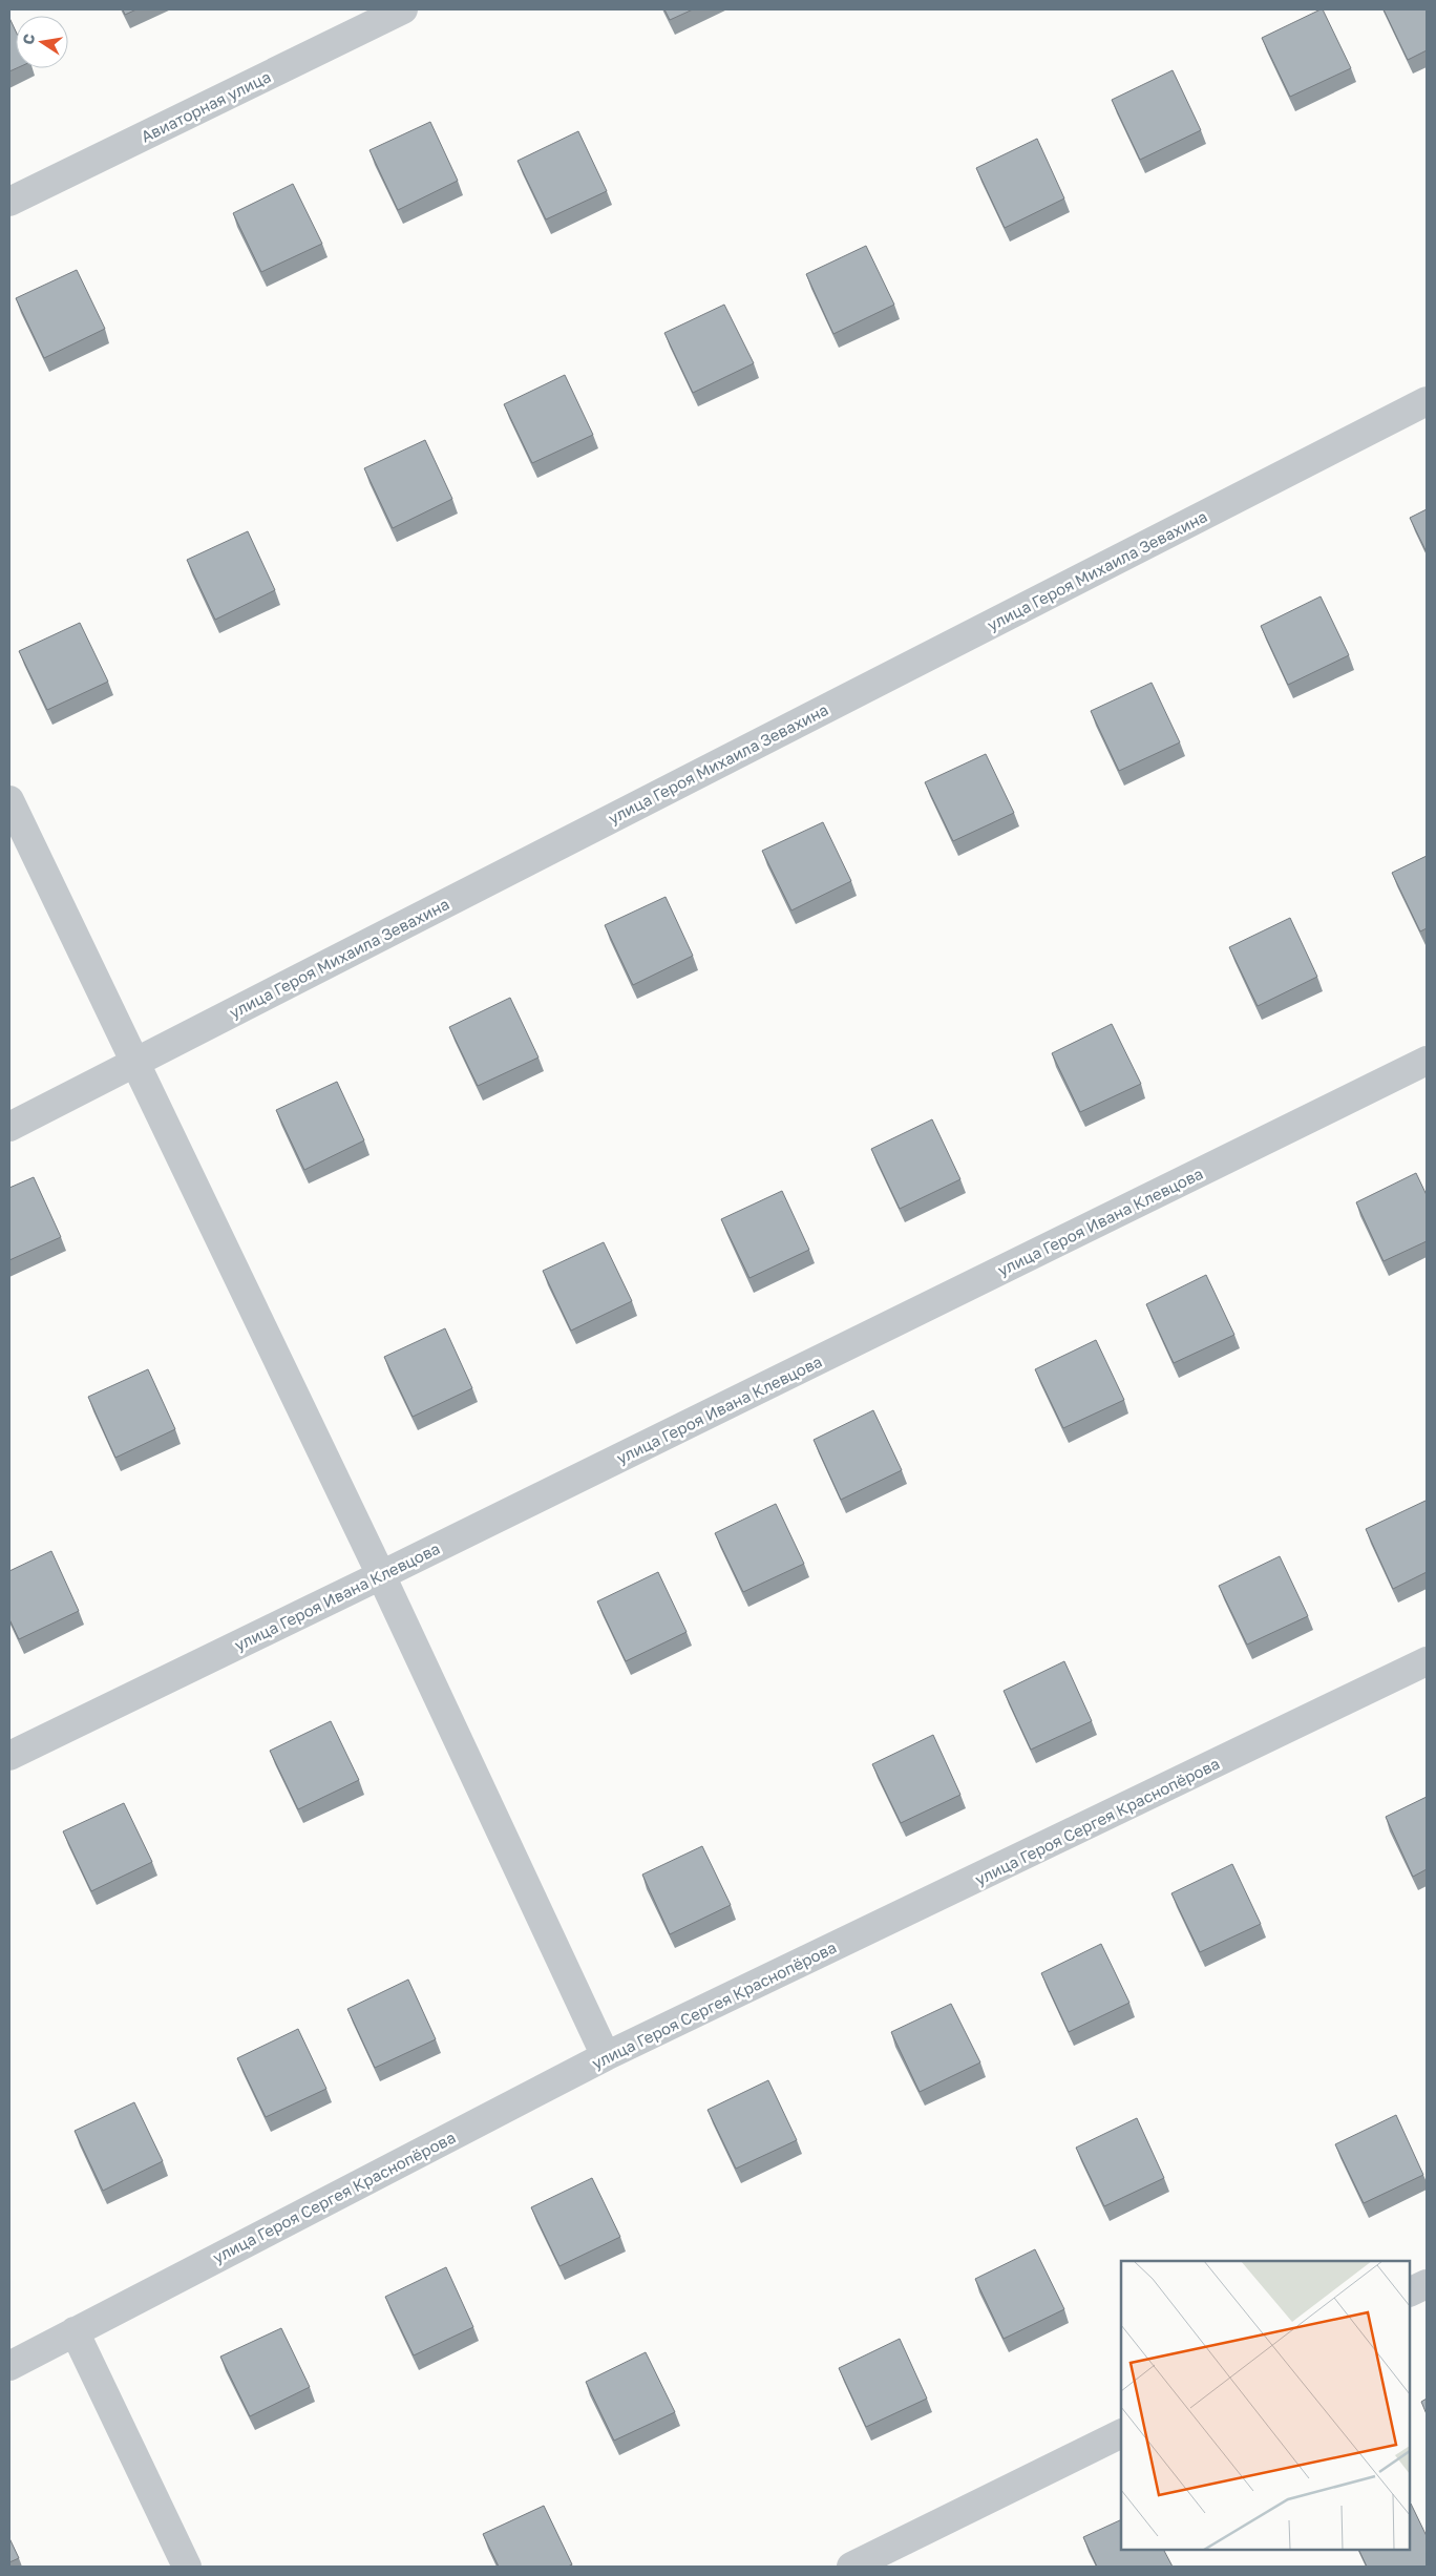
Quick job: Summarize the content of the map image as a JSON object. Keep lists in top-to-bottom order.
{
  "streets": {
    "street": [
      "Авиаторная улица",
      "улица Героя Михаила Зевахина",
      "улица Героя Ивана Клевцова",
      "улица Героя Сергея Краснопёрова"
    ]
  },
  "north": "left"
}
